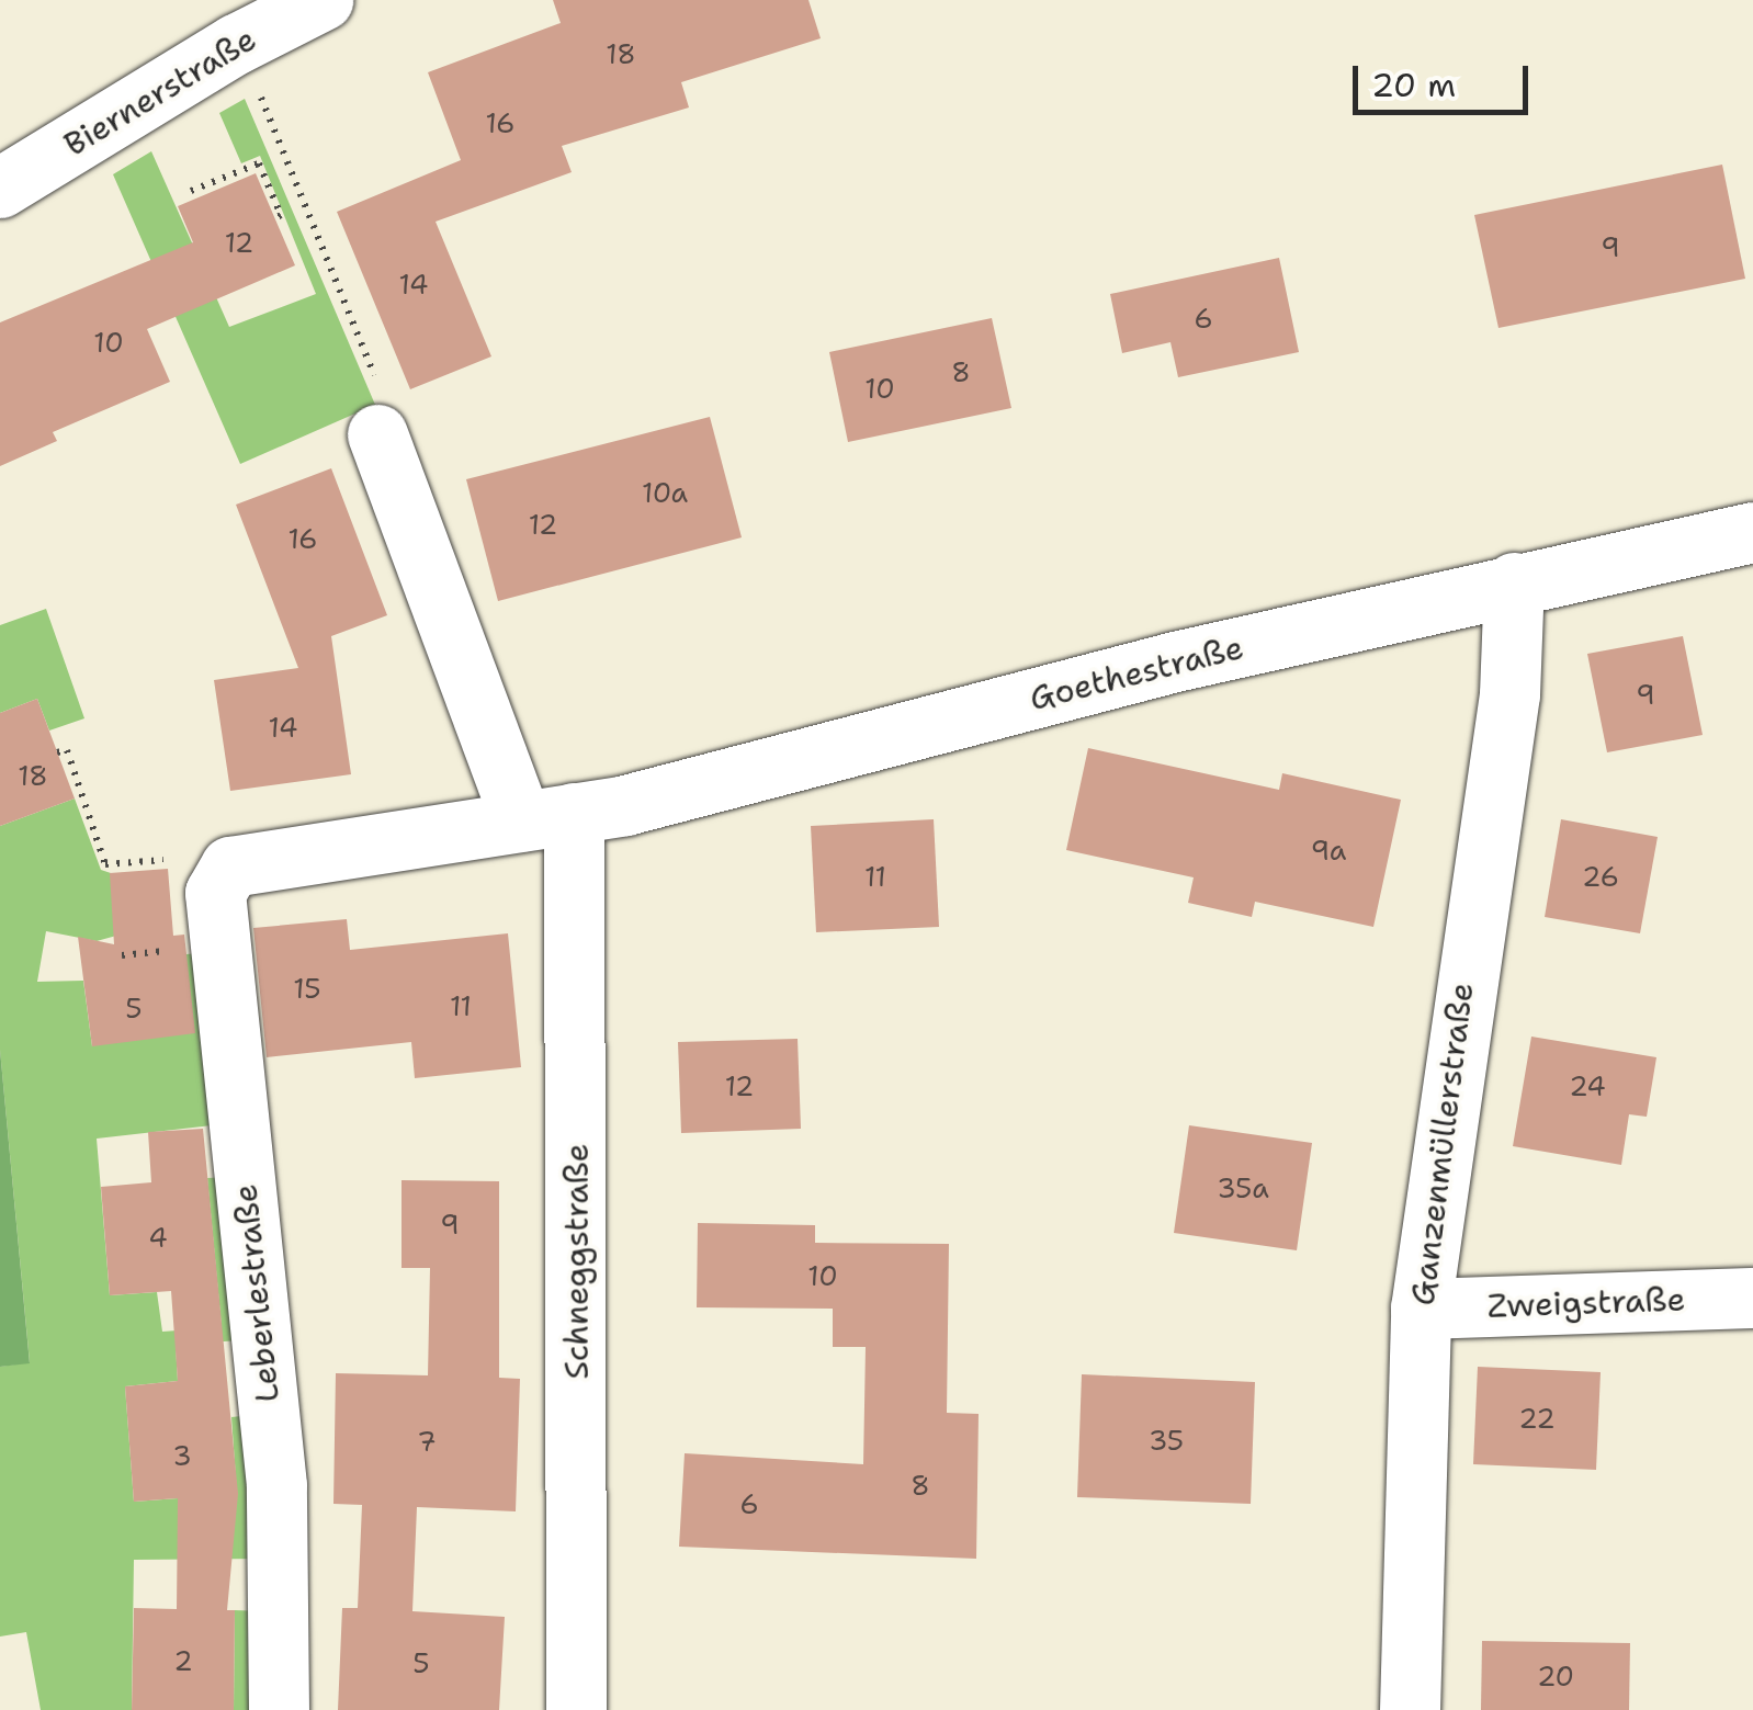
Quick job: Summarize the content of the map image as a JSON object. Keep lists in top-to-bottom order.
{
  "streets": {
    "street": [
      "Biernerstraße",
      "Goethestraße",
      "Ganzenmüllerstraße",
      "Schneggstraße",
      "Leberlestraße",
      "Zweigstraße"
    ]
  },
  "crossings": [
    ["Goethestraße", "Ganzenmüllerstraße"],
    ["Goethestraße", "Schneggstraße"],
    ["Goethestraße", "Leberlestraße"],
    ["Ganzenmüllerstraße", "Zweigstraße"]
  ],
  "house_numbers": [
    "18",
    "16",
    "12",
    "9",
    "14",
    "6",
    "10",
    "8",
    "10",
    "10a",
    "12",
    "16",
    "9",
    "14",
    "18",
    "9a",
    "11",
    "26",
    "15",
    "11",
    "5",
    "12",
    "24",
    "35a",
    "9",
    "4",
    "10",
    "22",
    "35",
    "7",
    "3",
    "8",
    "6",
    "2",
    "5",
    "20"
  ],
  "scale_bar": "20 m"
}
